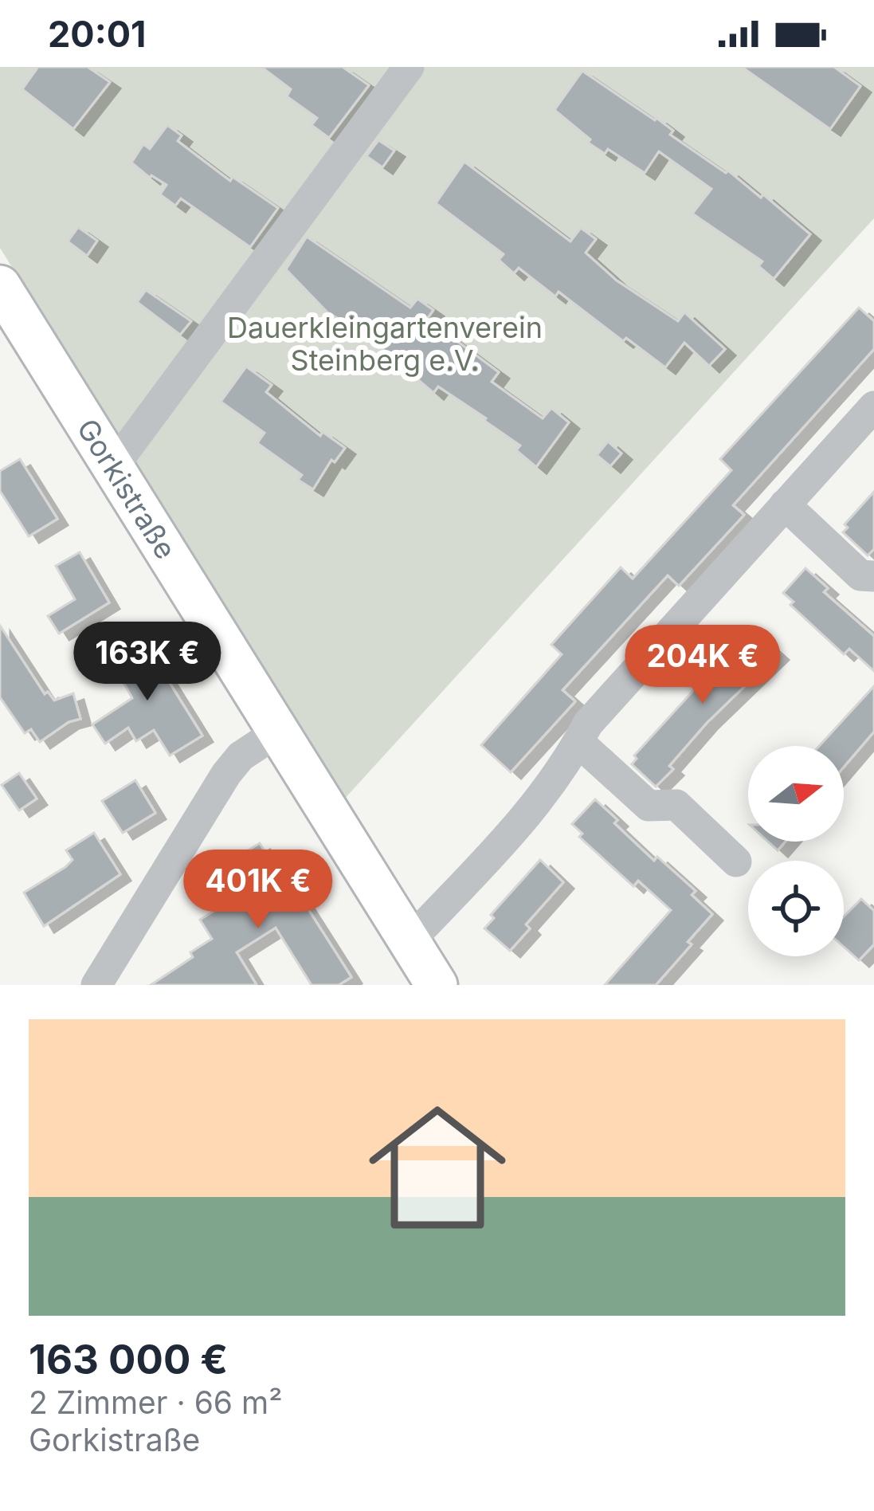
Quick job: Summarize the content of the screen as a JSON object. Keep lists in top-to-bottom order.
{
  "streets": {
    "main road": ["Gorkistraße"]
  },
  "parks": ["Dauerkleingartenverein Steinberg e.V."],
  "north": "right",
  "page": {
    "status": "20:01",
    "price": ["163K €", "204K €", "401K €"],
    "list": [
      {
        "name": "163 000 €",
        "note": "2 Zimmer · 66 m² · Gorkistraße"
      }
    ]
  }
}
